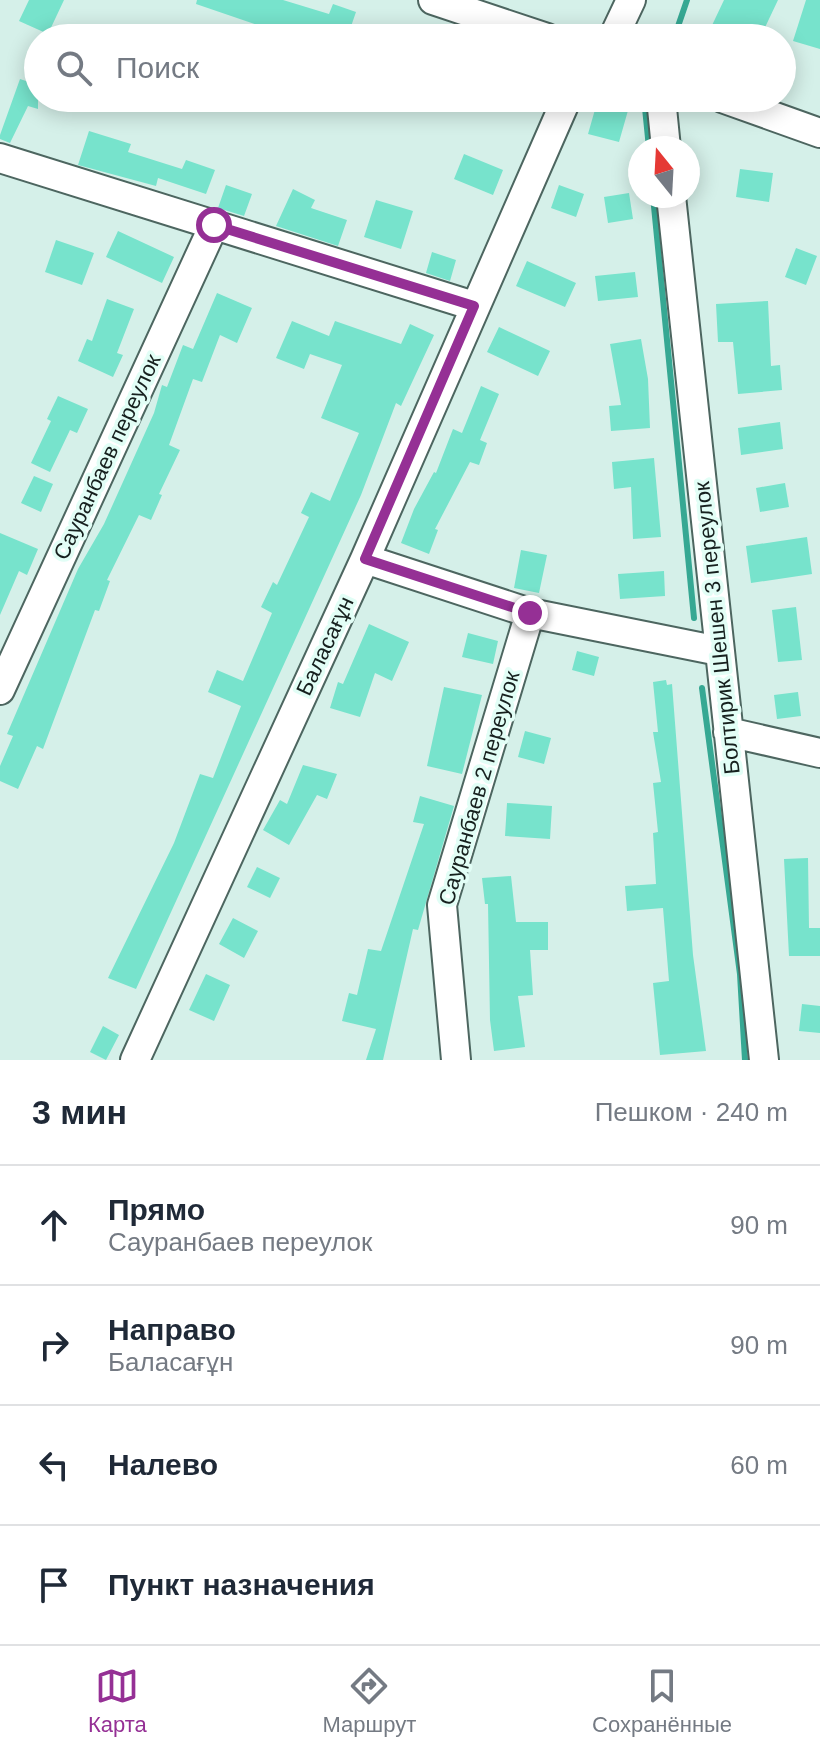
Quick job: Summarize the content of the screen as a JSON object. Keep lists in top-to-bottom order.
{
  "streets": {
    "street": [
      "Сауранбаев переулок",
      "Болтирик Шешен 3 переулок",
      "Баласағұн",
      "Сауранбаев 2 переулок"
    ]
  },
  "north": "top",
  "page": {
    "search": "Поиск",
    "heading": ["3 мин", "Пешком · 240 m"],
    "list": [
      ["Прямо", "Сауранбаев переулок", "90 m"],
      ["Направо", "Баласағұн", "90 m"],
      ["Налево", "60 m"],
      "Пункт назначения"
    ],
    "nav": ["Карта", "Маршрут", "Сохранённые"]
  }
}
